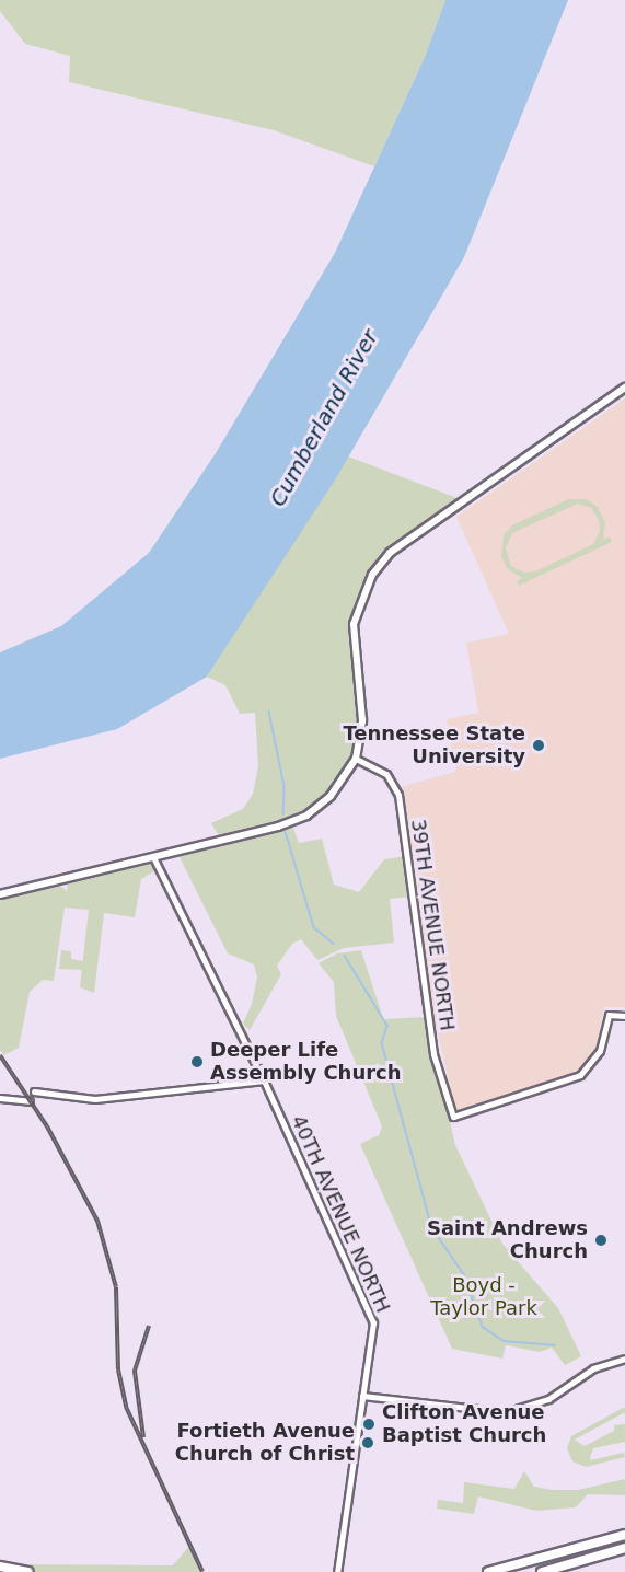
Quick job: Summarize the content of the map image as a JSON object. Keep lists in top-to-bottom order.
{
  "streets": {
    "street": ["39TH AVENUE NORTH", "40TH AVENUE NORTH"]
  },
  "water": ["Cumberland River"],
  "parks": ["Boyd - Taylor Park"],
  "places": [
    "Tennessee State University",
    "Deeper Life Assembly Church",
    "Saint Andrews Church",
    "Clifton Avenue Baptist Church",
    "Fortieth Avenue Church of Christ"
  ]
}
